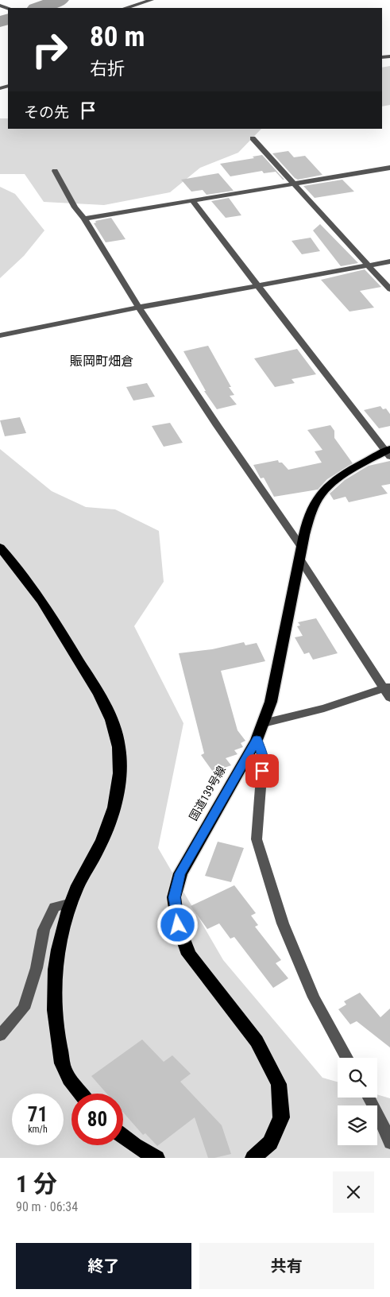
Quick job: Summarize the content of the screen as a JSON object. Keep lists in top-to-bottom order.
{
  "streets": {
    "highway": ["国道139号線"]
  },
  "districts": ["賑岡町畑倉"],
  "page": {
    "turn": ["80 m", "右折"],
    "then": "その先",
    "speed": "71 km/h",
    "limit": "80",
    "heading": ["1 分", "90 m · 06:34"],
    "buttons": ["終了", "共有"]
  }
}
